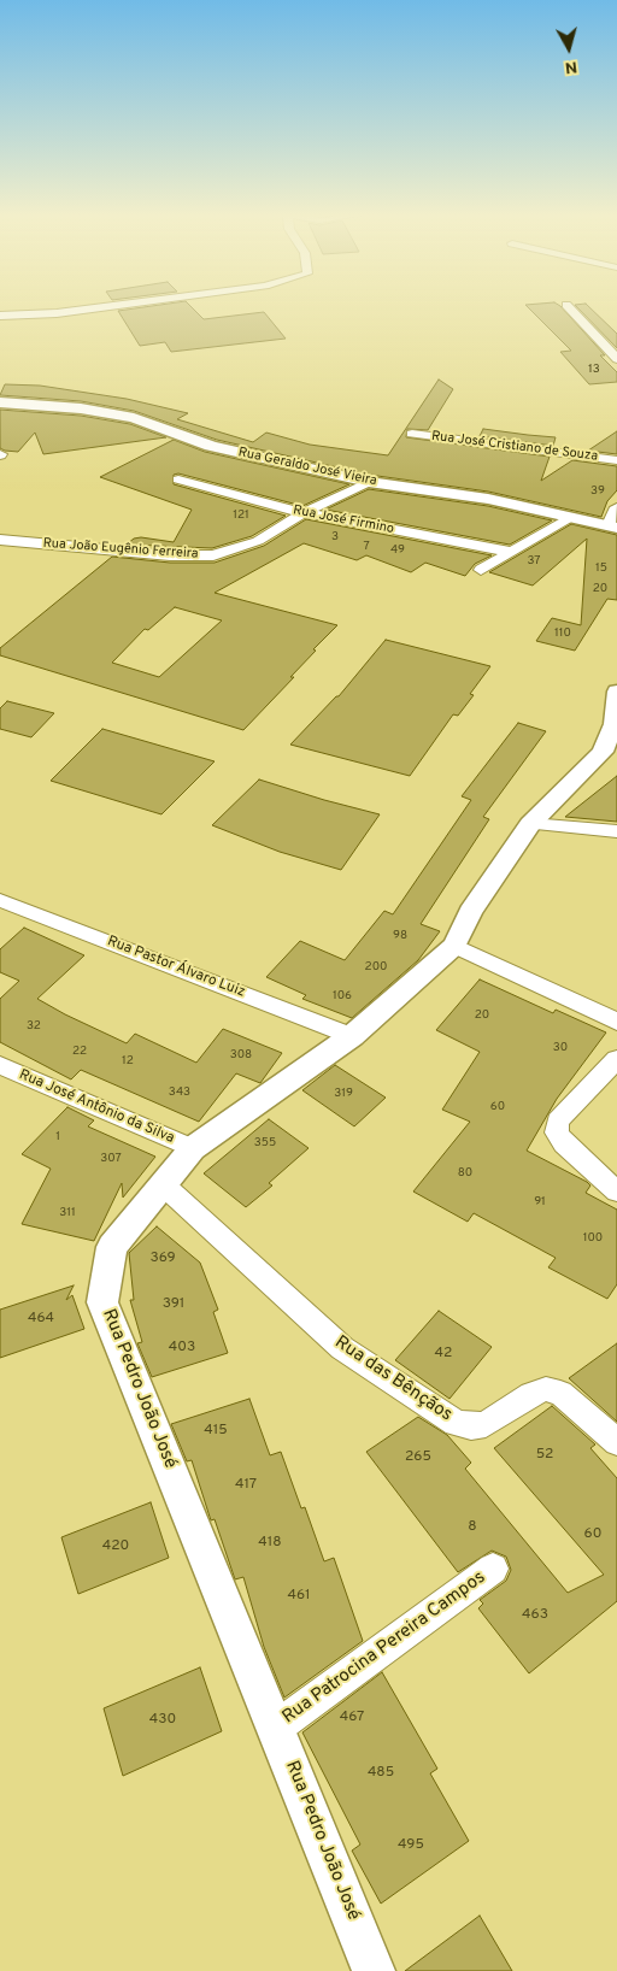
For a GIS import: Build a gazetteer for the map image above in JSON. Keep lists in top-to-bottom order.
{
  "streets": {
    "street": [
      "Rua José Cristiano de Souza",
      "Rua Geraldo José Vieira",
      "Rua José Firmino",
      "Rua João Eugênio Ferreira",
      "Rua Pastor Álvaro Luiz",
      "Rua José Antônio da Silva",
      "Rua das Bênçãos",
      "Rua Pedro João José",
      "Rua Patrocina Pereira Campos"
    ]
  },
  "crossings": [
    ["Rua Geraldo José Vieira", "Rua João Eugênio Ferreira"],
    ["Rua José Firmino", "Rua João Eugênio Ferreira"],
    ["Rua Pastor Álvaro Luiz", "Rua Pedro João José"],
    ["Rua José Antônio da Silva", "Rua Pedro João José"],
    ["Rua das Bênçãos", "Rua Pedro João José"],
    ["Rua Pedro João José", "Rua Patrocina Pereira Campos"]
  ],
  "house_numbers": [
    "13",
    "39",
    "121",
    "3",
    "7",
    "49",
    "37",
    "15",
    "20",
    "110",
    "98",
    "200",
    "106",
    "20",
    "32",
    "30",
    "22",
    "308",
    "12",
    "343",
    "319",
    "60",
    "1",
    "355",
    "307",
    "80",
    "91",
    "311",
    "100",
    "369",
    "391",
    "464",
    "403",
    "42",
    "415",
    "52",
    "265",
    "417",
    "8",
    "60",
    "418",
    "420",
    "461",
    "463",
    "467",
    "430",
    "485",
    "495"
  ],
  "north": "bottom"
}
